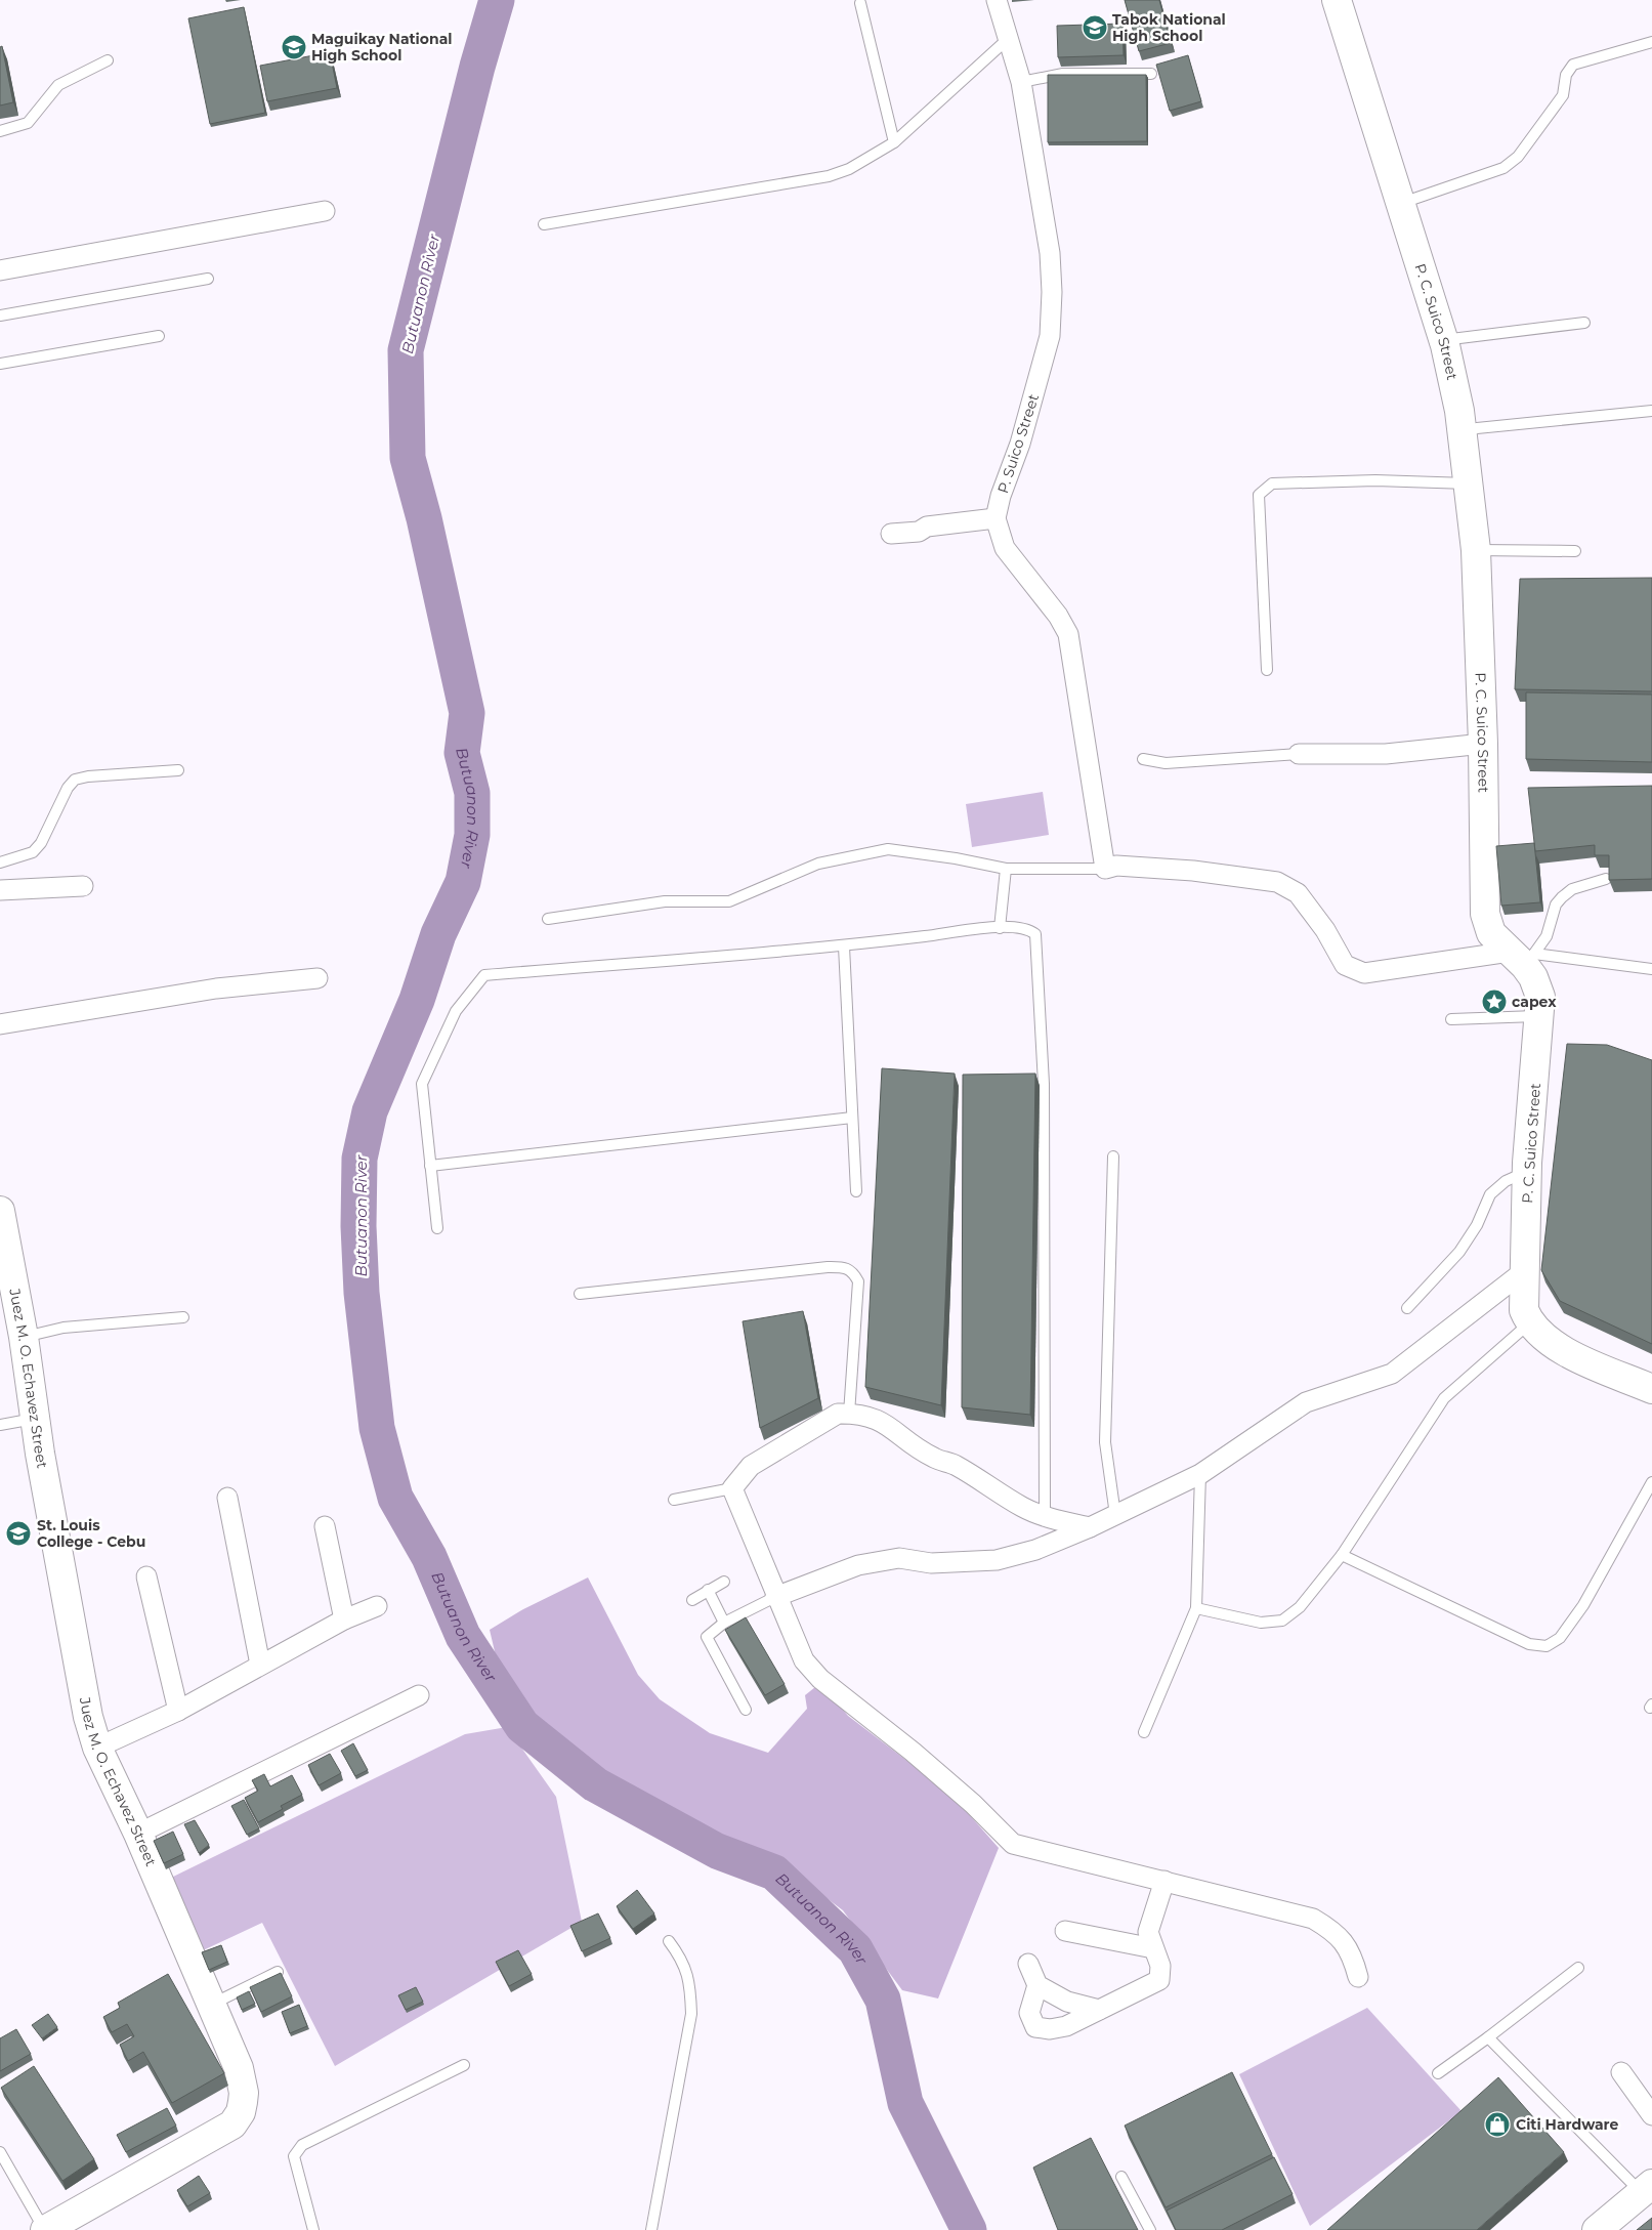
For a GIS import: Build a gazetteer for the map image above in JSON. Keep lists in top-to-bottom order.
{
  "streets": {
    "street": ["P. C. Suico Street", "P. Suico Street", "Juez M. O. Echavez Street"]
  },
  "water": ["Butuanon River"],
  "places": {
    "school or university": ["Tabok National High School", "Maguikay National High School", "St. Louis College - Cebu"],
    "place": ["capex"],
    "shop": ["Citi Hardware"]
  }
}
